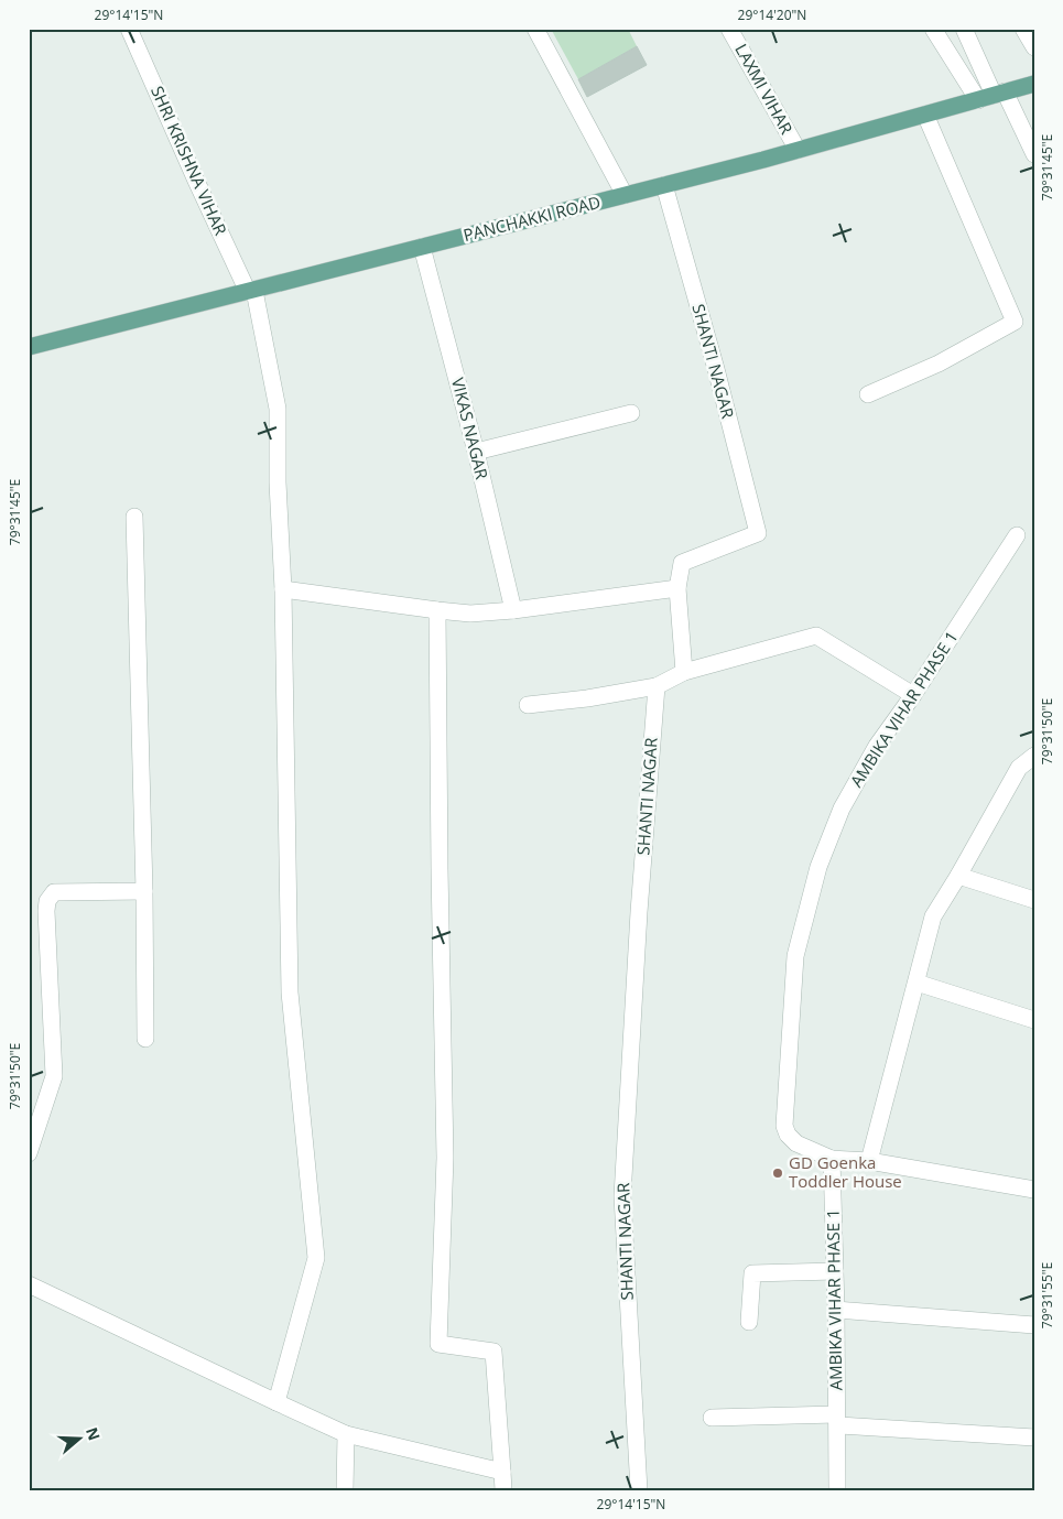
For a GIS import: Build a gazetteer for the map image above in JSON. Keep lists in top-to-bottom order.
{
  "streets": {
    "main road": ["PANCHAKKI ROAD"],
    "street": [
      "LAXMI VIHAR",
      "SHRI KRISHNA VIHAR",
      "SHANTI NAGAR",
      "VIKAS NAGAR",
      "AMBIKA VIHAR PHASE 1"
    ]
  },
  "crossings": [
    ["LAXMI VIHAR", "PANCHAKKI ROAD"],
    ["SHRI KRISHNA VIHAR", "PANCHAKKI ROAD"],
    ["PANCHAKKI ROAD", "SHANTI NAGAR"],
    ["PANCHAKKI ROAD", "VIKAS NAGAR"]
  ],
  "places": ["GD Goenka Toddler House"],
  "north": "right",
  "coordinates": [
    "29°14'15\"N",
    "29°14'20\"N",
    "79°31'45\"E",
    "79°31'50\"E",
    "79°31'55\"E"
  ]
}
